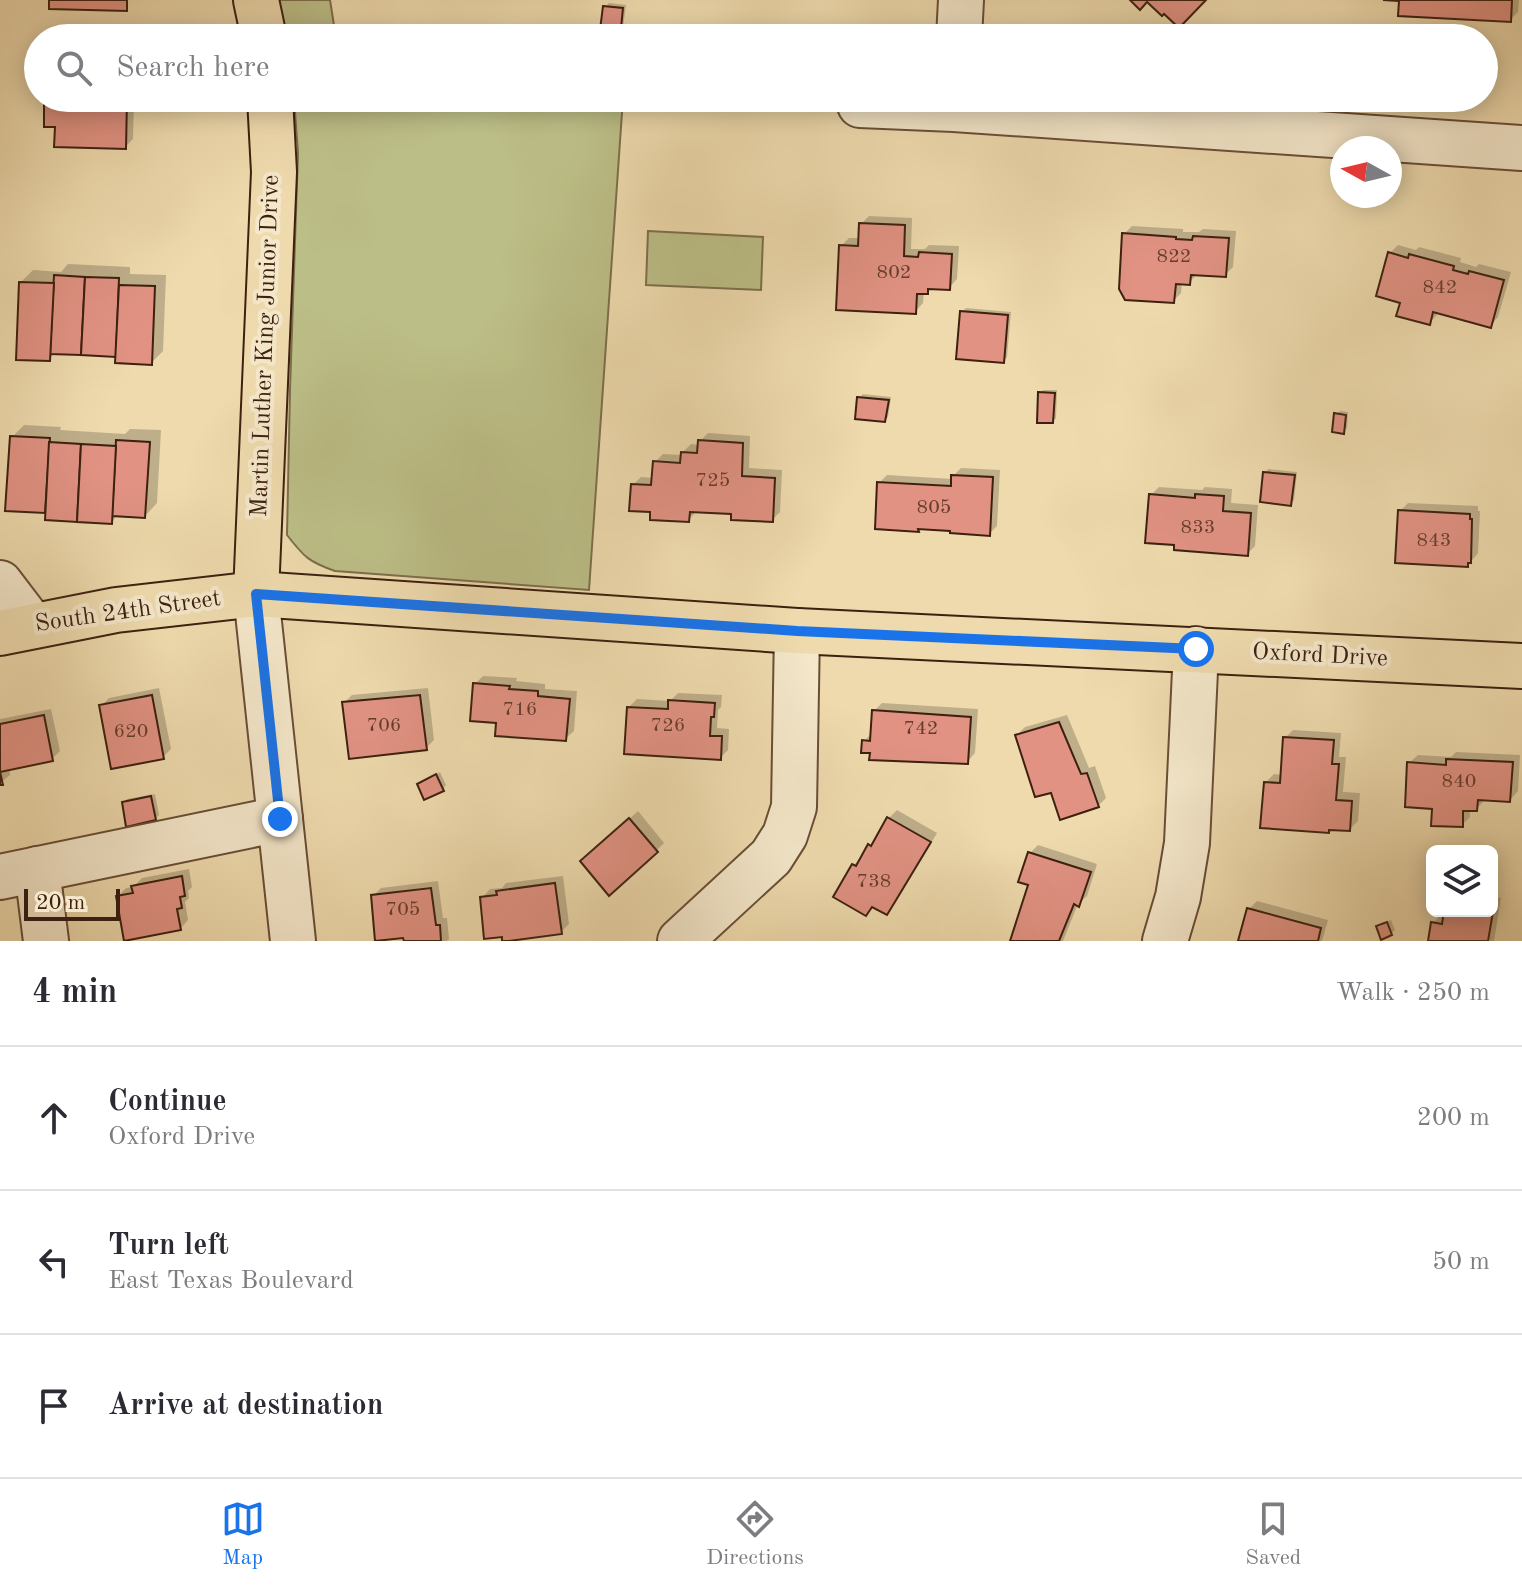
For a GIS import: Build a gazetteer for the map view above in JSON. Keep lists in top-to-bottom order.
{
  "streets": {
    "main road": ["Martin Luther King Junior Drive", "South 24th Street", "Oxford Drive"]
  },
  "crossings": [
    ["Martin Luther King Junior Drive", "South 24th Street"],
    ["Martin Luther King Junior Drive", "Oxford Drive"],
    ["South 24th Street", "Oxford Drive"]
  ],
  "house_numbers": [
    "822",
    "802",
    "842",
    "725",
    "805",
    "833",
    "843",
    "716",
    "706",
    "726",
    "742",
    "620",
    "840",
    "738",
    "705"
  ],
  "scale_bar": "20 m",
  "north": "left",
  "page": {
    "search": "Search here",
    "scale": "20 m",
    "heading": ["4 min", "Walk · 250 m"],
    "list": [
      ["Continue", "Oxford Drive", "200 m"],
      ["Turn left", "East Texas Boulevard", "50 m"],
      "Arrive at destination"
    ],
    "nav": ["Map", "Directions", "Saved"]
  }
}
